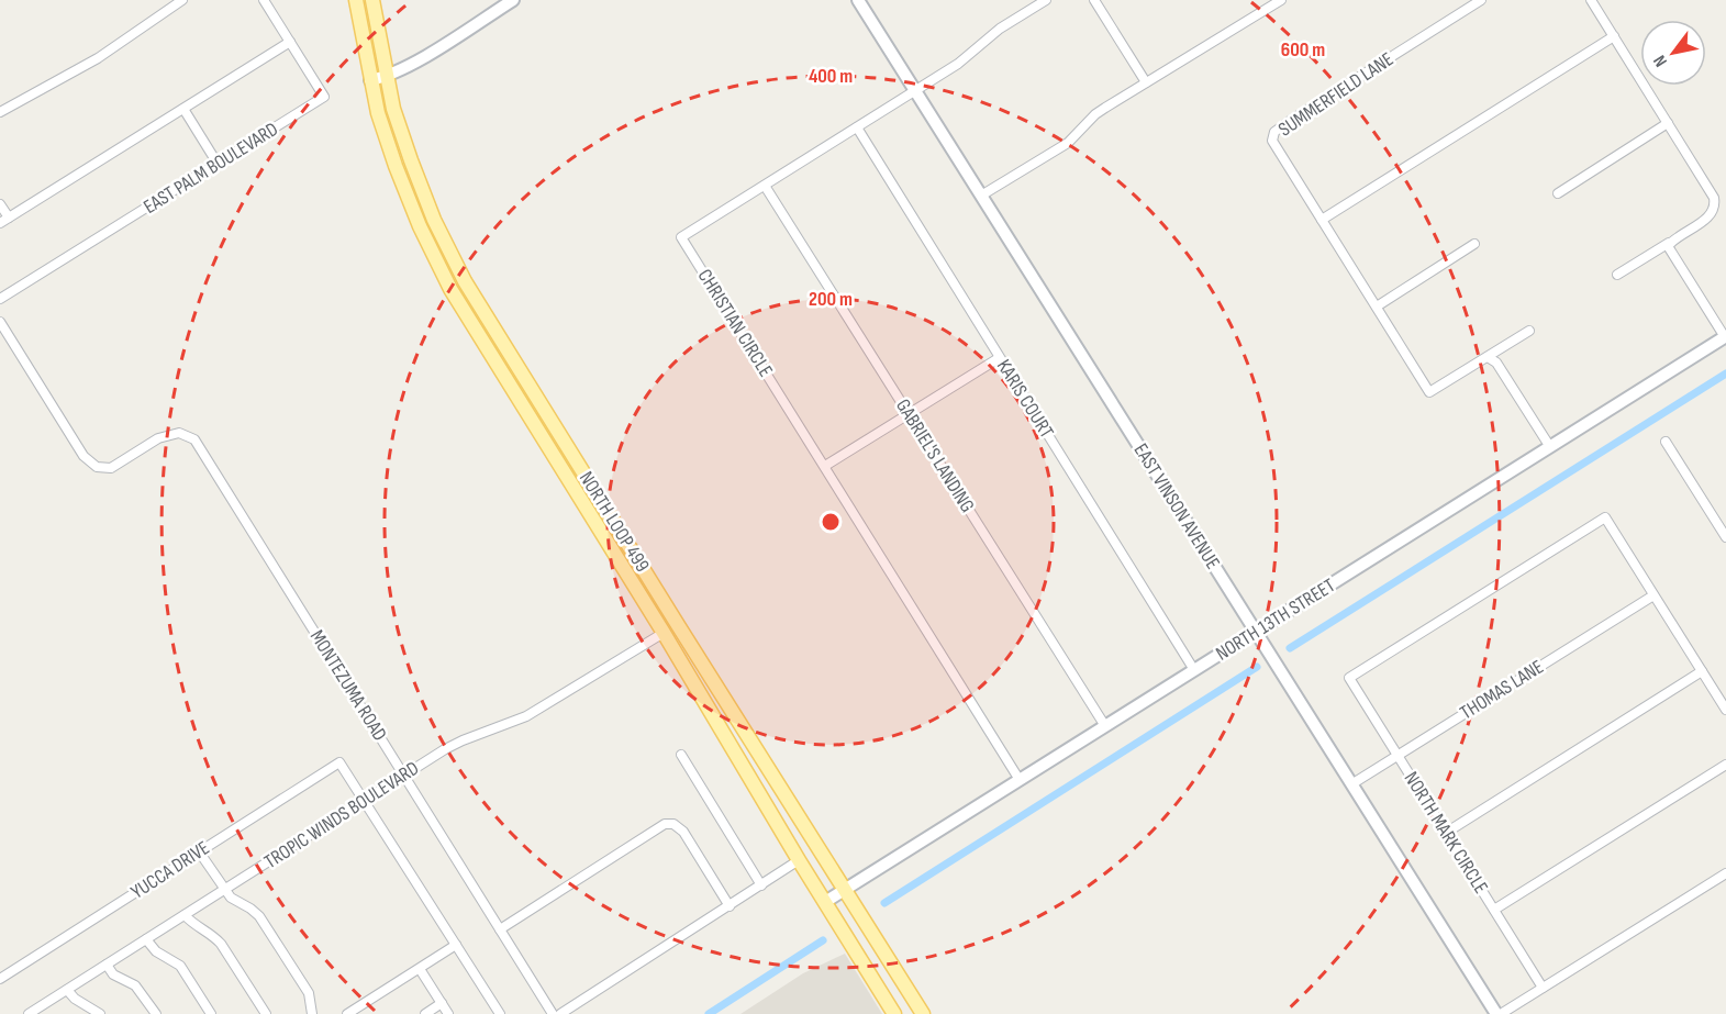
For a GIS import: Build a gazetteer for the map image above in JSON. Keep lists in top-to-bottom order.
{
  "streets": {
    "main road": ["NORTH LOOP 499"],
    "street": [
      "SUMMERFIELD LANE",
      "EAST PALM BOULEVARD",
      "CHRISTIAN CIRCLE",
      "KARIS COURT",
      "GABRIEL'S LANDING",
      "EAST VINSON AVENUE",
      "NORTH 13TH STREET",
      "MONTEZUMA ROAD",
      "THOMAS LANE",
      "TROPIC WINDS BOULEVARD",
      "NORTH MARK CIRCLE",
      "YUCCA DRIVE"
    ]
  },
  "crossings": [
    ["CHRISTIAN CIRCLE", "KARIS COURT"],
    ["CHRISTIAN CIRCLE", "GABRIEL'S LANDING"],
    ["CHRISTIAN CIRCLE", "EAST VINSON AVENUE"],
    ["CHRISTIAN CIRCLE", "NORTH 13TH STREET"],
    ["KARIS COURT", "NORTH 13TH STREET"],
    ["GABRIEL'S LANDING", "NORTH 13TH STREET"],
    ["EAST VINSON AVENUE", "NORTH 13TH STREET"],
    ["EAST VINSON AVENUE", "THOMAS LANE"],
    ["NORTH LOOP 499", "NORTH 13TH STREET"],
    ["NORTH LOOP 499", "TROPIC WINDS BOULEVARD"],
    ["MONTEZUMA ROAD", "TROPIC WINDS BOULEVARD"],
    ["THOMAS LANE", "NORTH MARK CIRCLE"],
    ["TROPIC WINDS BOULEVARD", "YUCCA DRIVE"]
  ],
  "north": "bottom left",
  "rings": ["600 m", "400 m", "200 m"]
}
